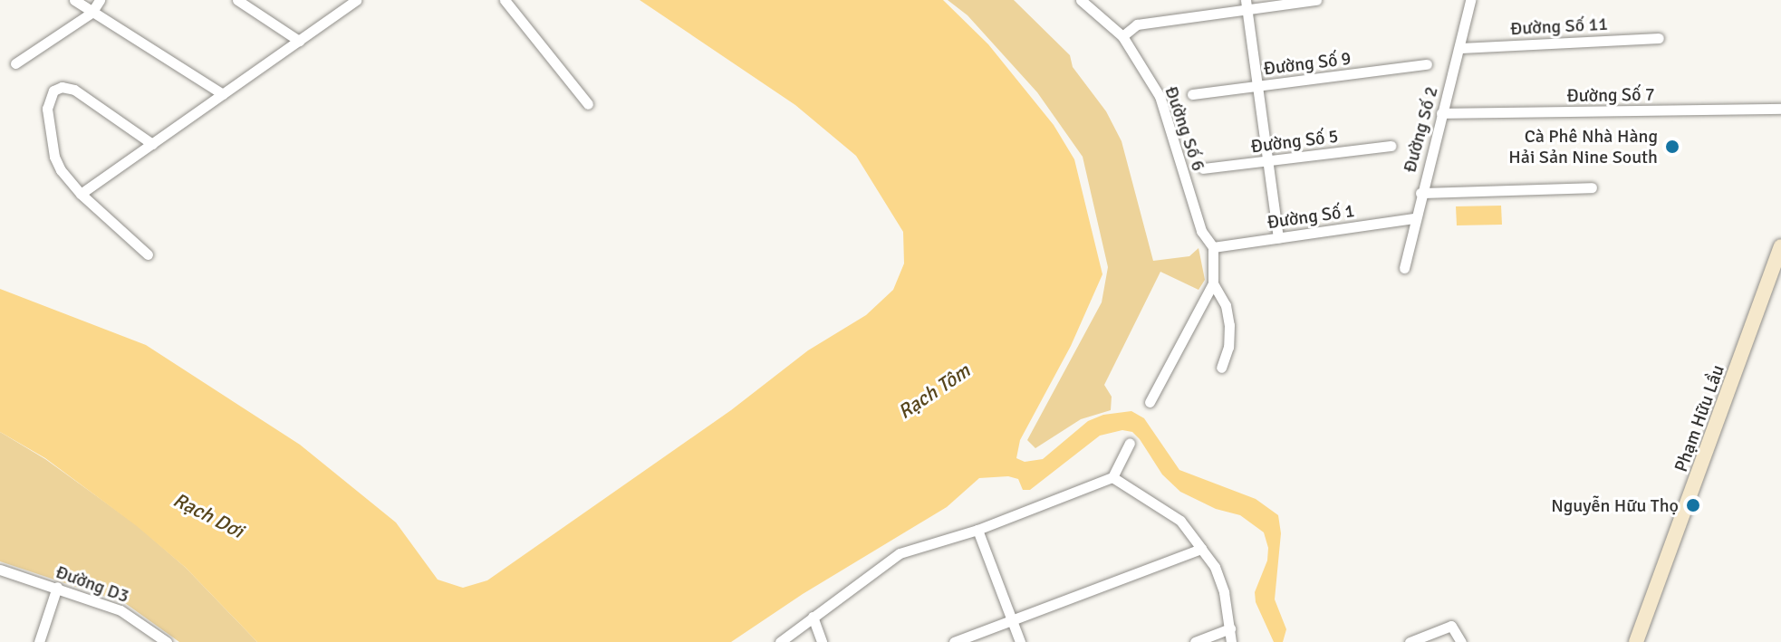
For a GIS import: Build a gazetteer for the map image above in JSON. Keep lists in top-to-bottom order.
{
  "streets": {
    "main road": ["Phạm Hữu Lầu"],
    "street": [
      "Đường Số 11",
      "Đường Số 9",
      "Đường Số 7",
      "Đường Số 6",
      "Đường Số 2",
      "Đường Số 5",
      "Đường Số 1",
      "Đường D3"
    ]
  },
  "crossings": [
    ["Đường Số 11", "Đường Số 2"],
    ["Đường Số 7", "Đường Số 2"],
    ["Đường Số 6", "Đường Số 1"],
    ["Đường Số 2", "Đường Số 1"]
  ],
  "water": ["Rạch Tôm", "Rạch Dơi"],
  "places": ["Cà Phê Nhà Hàng Hải Sản Nine South", "Nguyễn Hữu Thọ"]
}
